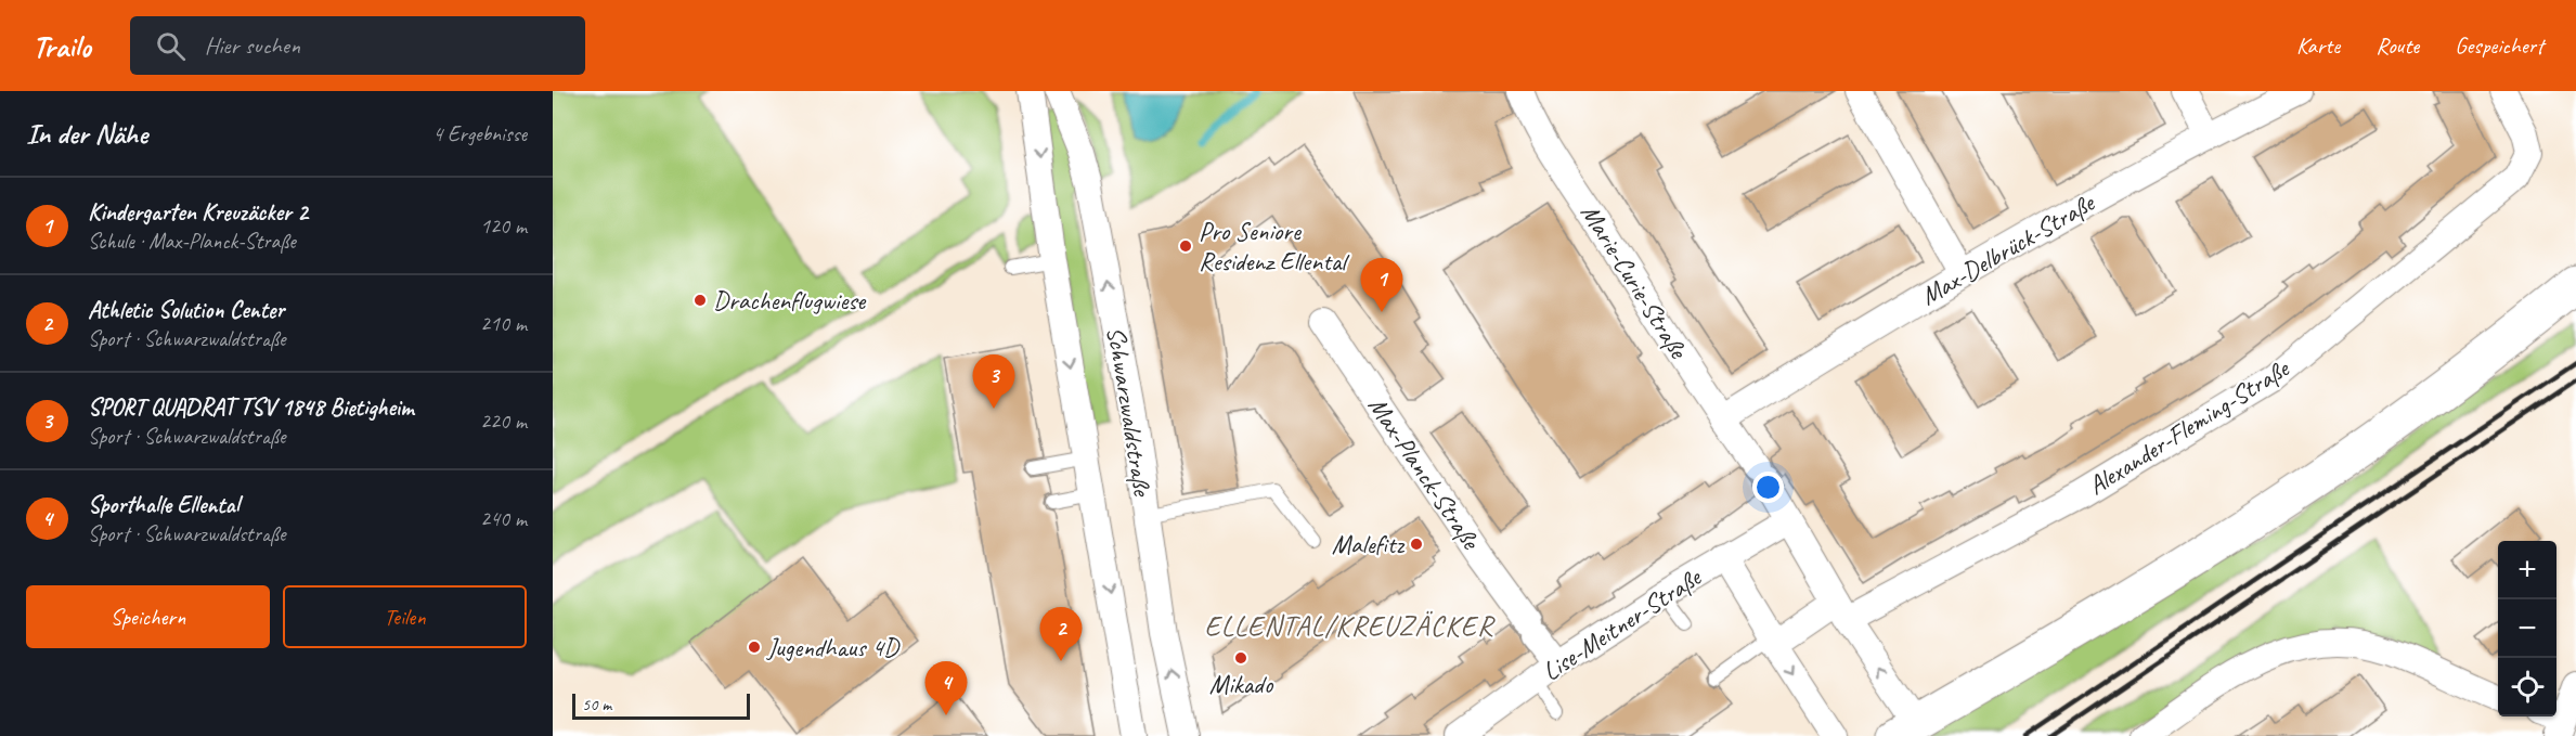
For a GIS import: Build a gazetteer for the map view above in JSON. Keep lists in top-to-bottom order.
{
  "streets": {
    "street": [
      "Max-Delbrück-Straße",
      "Marie-Curie-Straße",
      "Schwarzwaldstraße",
      "Alexander-Fleming-Straße",
      "Max-Planck-Straße",
      "Lise-Meitner-Straße"
    ]
  },
  "crossings": [
    ["Max-Delbrück-Straße", "Marie-Curie-Straße"],
    ["Marie-Curie-Straße", "Alexander-Fleming-Straße"],
    ["Marie-Curie-Straße", "Lise-Meitner-Straße"],
    ["Max-Planck-Straße", "Lise-Meitner-Straße"]
  ],
  "districts": ["ELLENTAL/KREUZÄCKER"],
  "places": [
    "Pro Seniore Residenz Ellental",
    "Drachenflugwiese",
    "Malefitz",
    "Jugendhaus 4D",
    "Mikado"
  ],
  "scale_bar": "50 m",
  "page": {
    "header": "Trailo",
    "search": "Hier suchen",
    "nav": ["Karte", "Route", "Gespeichert"],
    "heading": ["In der Nähe", "4 Ergebnisse"],
    "list": [
      {
        "mark": "1",
        "name": "Kindergarten Kreuzäcker 2",
        "note": "Schule · Max-Planck-Straße",
        "value": "120 m"
      },
      {
        "mark": "2",
        "name": "Athletic Solution Center",
        "note": "Sport · Schwarzwaldstraße",
        "value": "210 m"
      },
      {
        "mark": "3",
        "name": "SPORT QUADRAT TSV 1848 Bietigheim",
        "note": "Sport · Schwarzwaldstraße",
        "value": "220 m"
      },
      {
        "mark": "4",
        "name": "Sporthalle Ellental",
        "note": "Sport · Schwarzwaldstraße",
        "value": "240 m"
      }
    ],
    "pins": [
      "1",
      "3",
      "2",
      "4"
    ],
    "map_buttons": ["+", "−"],
    "buttons": ["Speichern", "Teilen"],
    "scale": "50 m"
  }
}
